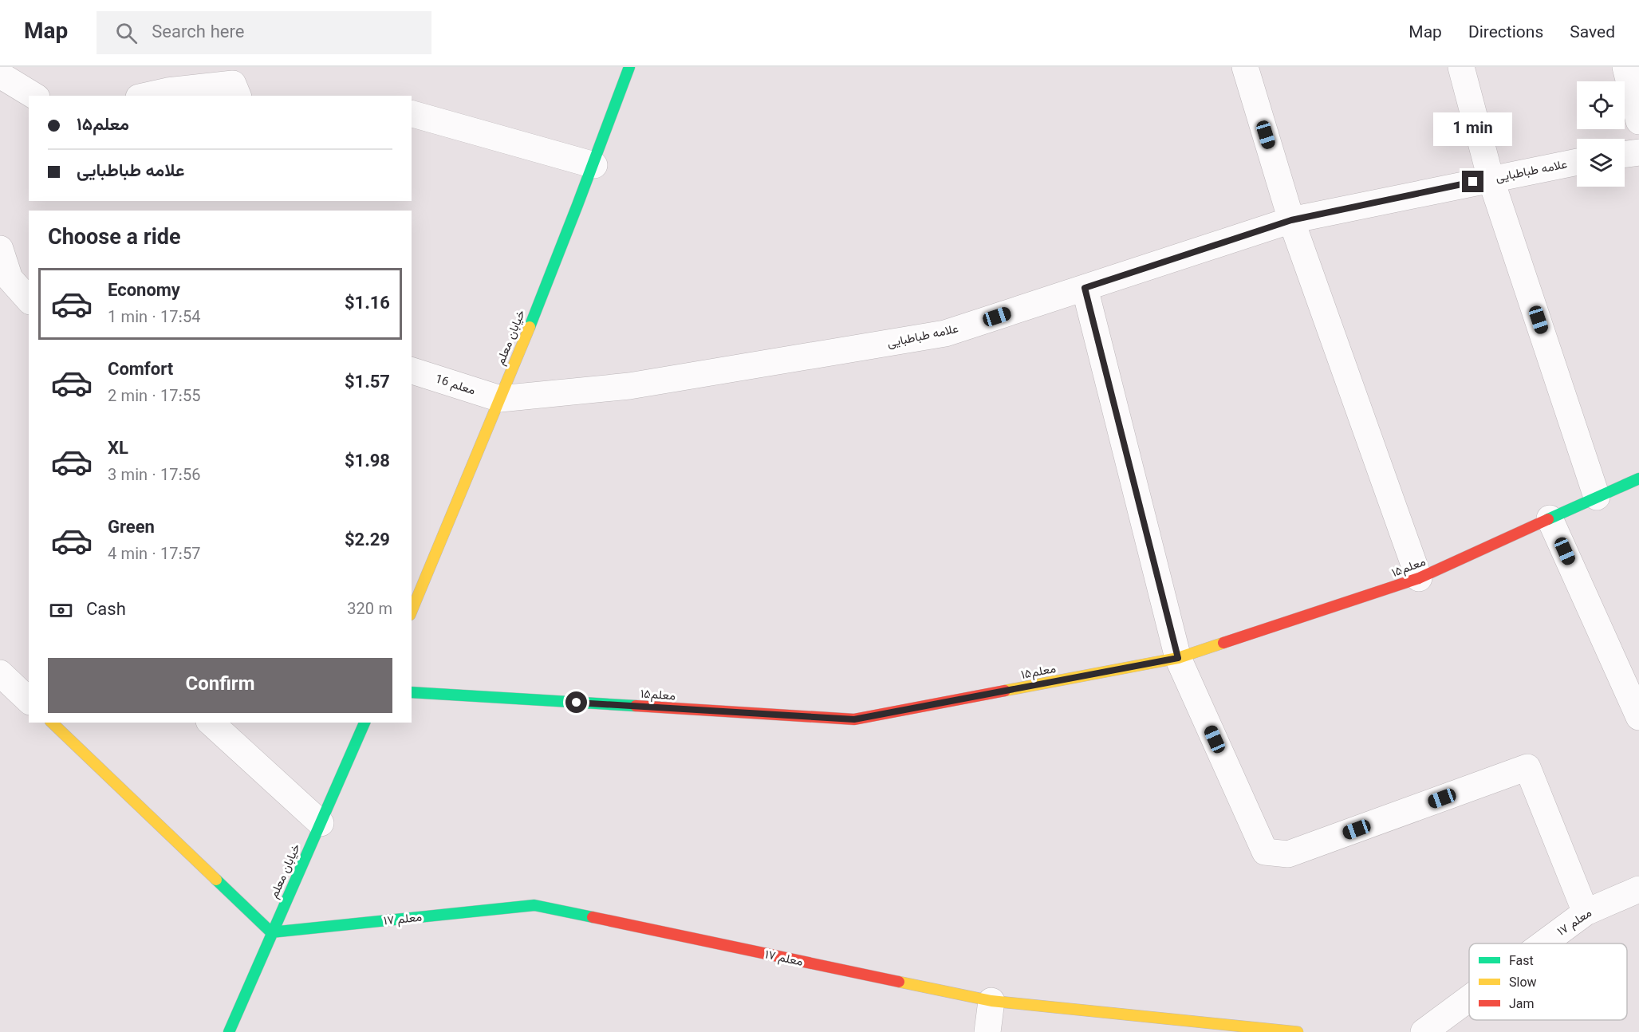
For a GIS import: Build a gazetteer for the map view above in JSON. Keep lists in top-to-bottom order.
{
  "streets": {
    "street": [
      "علامه طباطبایی",
      "خیابان معلم",
      "معلم 16",
      "معلم۱۵",
      "معلم ۱۷"
    ]
  },
  "crossings": [
    ["علامه طباطبایی", "خیابان معلم"],
    ["علامه طباطبایی", "معلم 16"],
    ["خیابان معلم", "معلم 16"],
    ["خیابان معلم", "معلم ۱۷"]
  ],
  "legend": ["Fast", "Slow", "Jam"],
  "page": {
    "header": "Map",
    "search": "Search here",
    "nav": ["Map", "Directions", "Saved"],
    "banner": ["معلم۱۵", "علامه طباطبایی"],
    "bubble": "1 min",
    "heading": "Choose a ride",
    "list": [
      {
        "name": "Economy",
        "note": "1 min · 17:54",
        "value": "$1.16"
      },
      {
        "name": "Comfort",
        "note": "2 min · 17:55",
        "value": "$1.57"
      },
      {
        "name": "XL",
        "note": "3 min · 17:56",
        "value": "$1.98"
      },
      {
        "name": "Green",
        "note": "4 min · 17:57",
        "value": "$2.29"
      }
    ],
    "pay": ["Cash", "320 m"],
    "buttons": "Confirm"
  }
}
